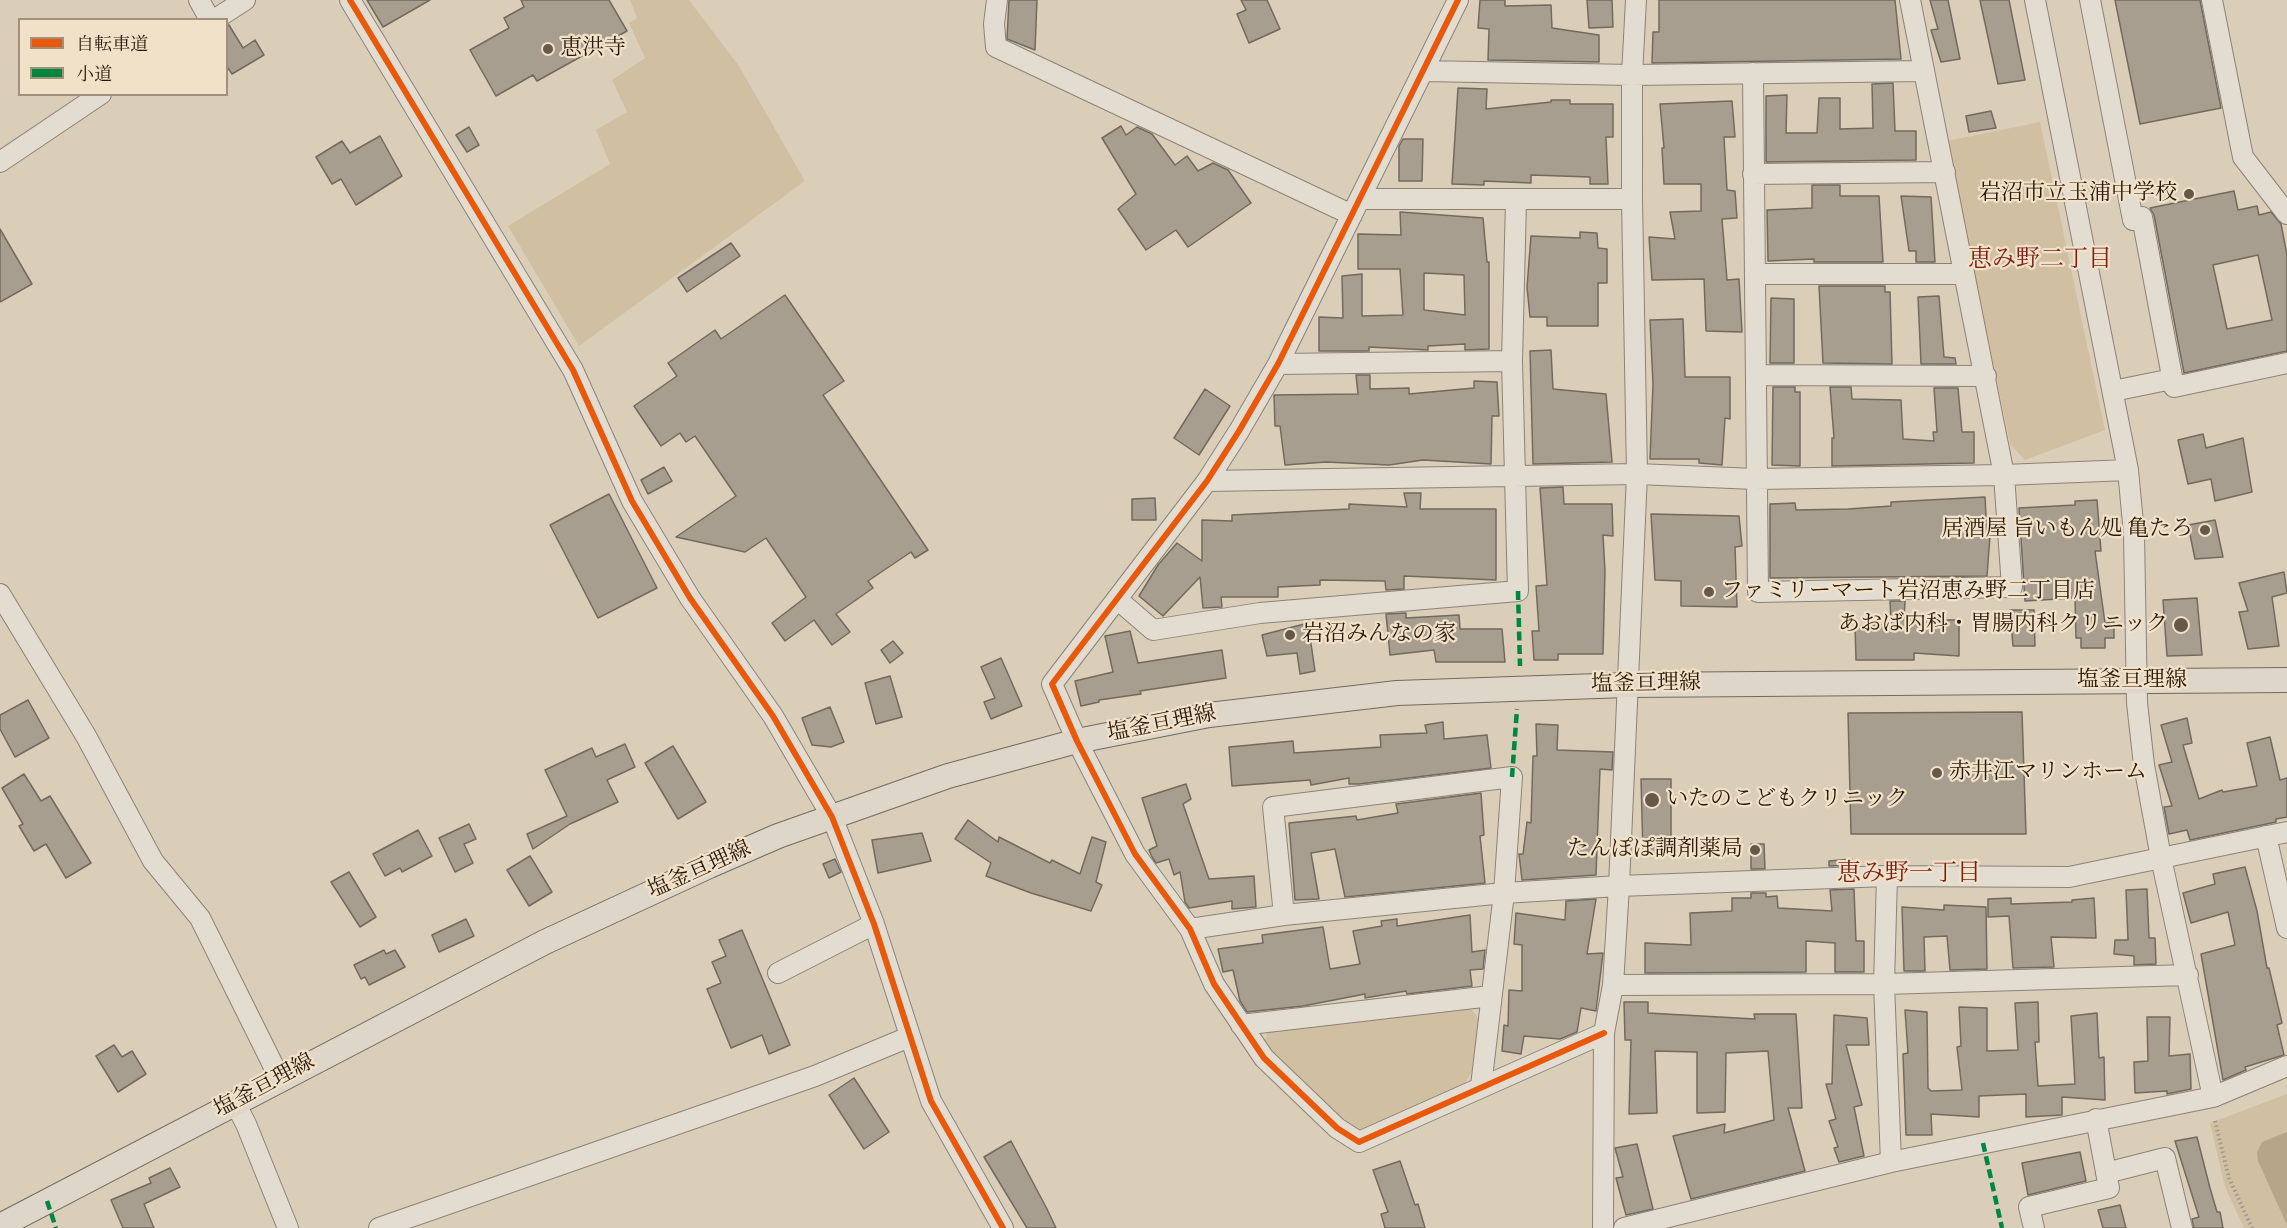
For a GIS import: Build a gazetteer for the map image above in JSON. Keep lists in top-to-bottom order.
{
  "streets": {
    "main road": ["塩釜亘理線"]
  },
  "districts": ["恵み野二丁目", "恵み野一丁目"],
  "places": [
    "恵洪寺",
    "岩沼市立玉浦中学校",
    "居酒屋 旨いもん処 亀たろ",
    "ファミリーマート岩沼恵み野二丁目店",
    "あおば内科・胃腸内科クリニック",
    "岩沼みんなの家",
    "赤井江マリンホーム",
    "いたのこどもクリニック",
    "たんぽぽ調剤薬局"
  ],
  "legend": ["自転車道", "小道"]
}
